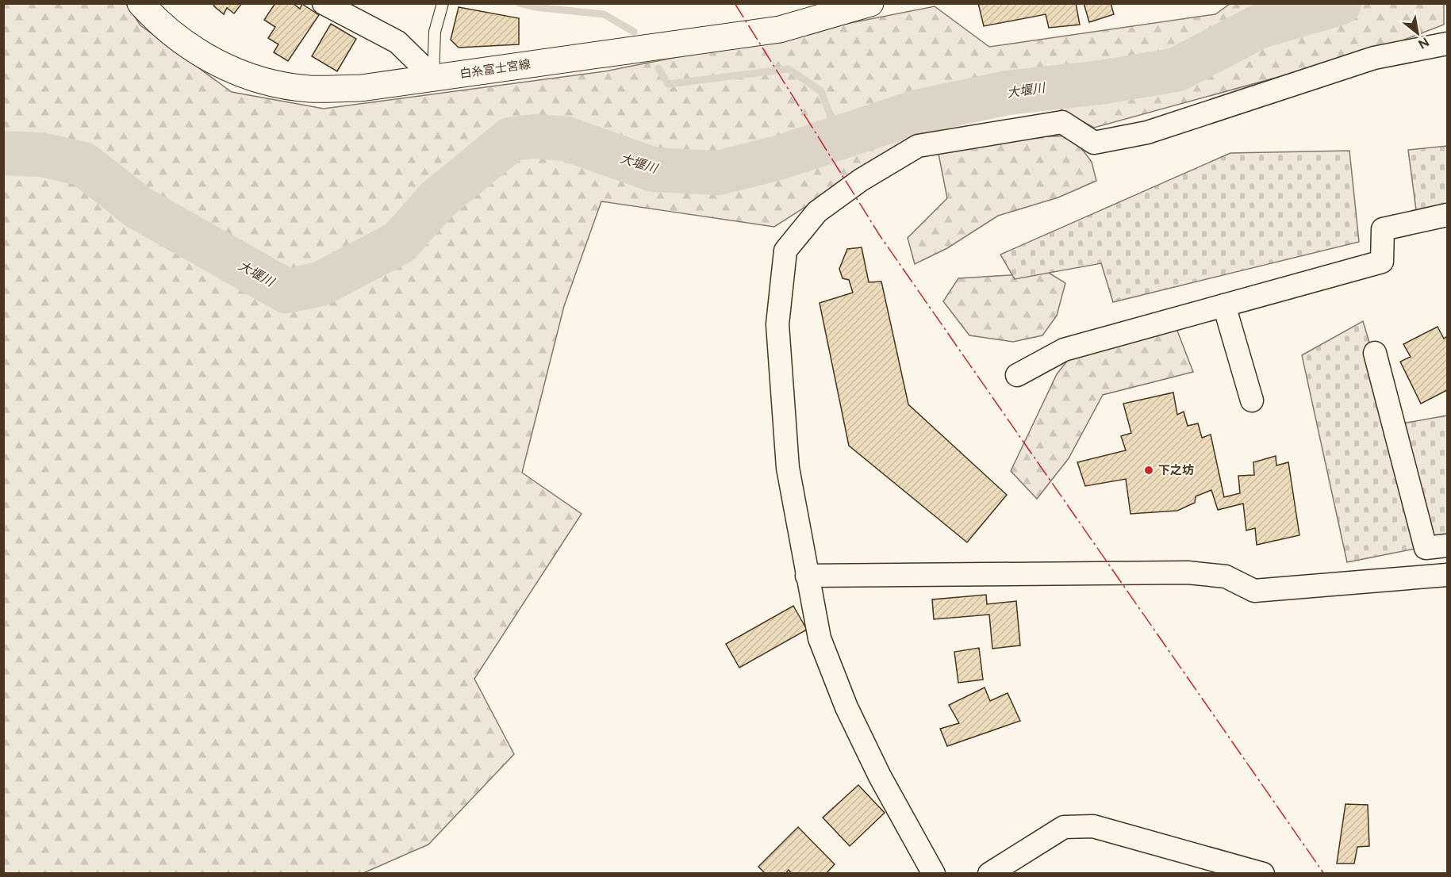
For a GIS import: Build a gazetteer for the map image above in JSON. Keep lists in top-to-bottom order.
{
  "streets": {
    "main road": ["白糸富士宮線"]
  },
  "water": ["大堰川"],
  "places": ["下之坊"],
  "north": "bottom right"
}
